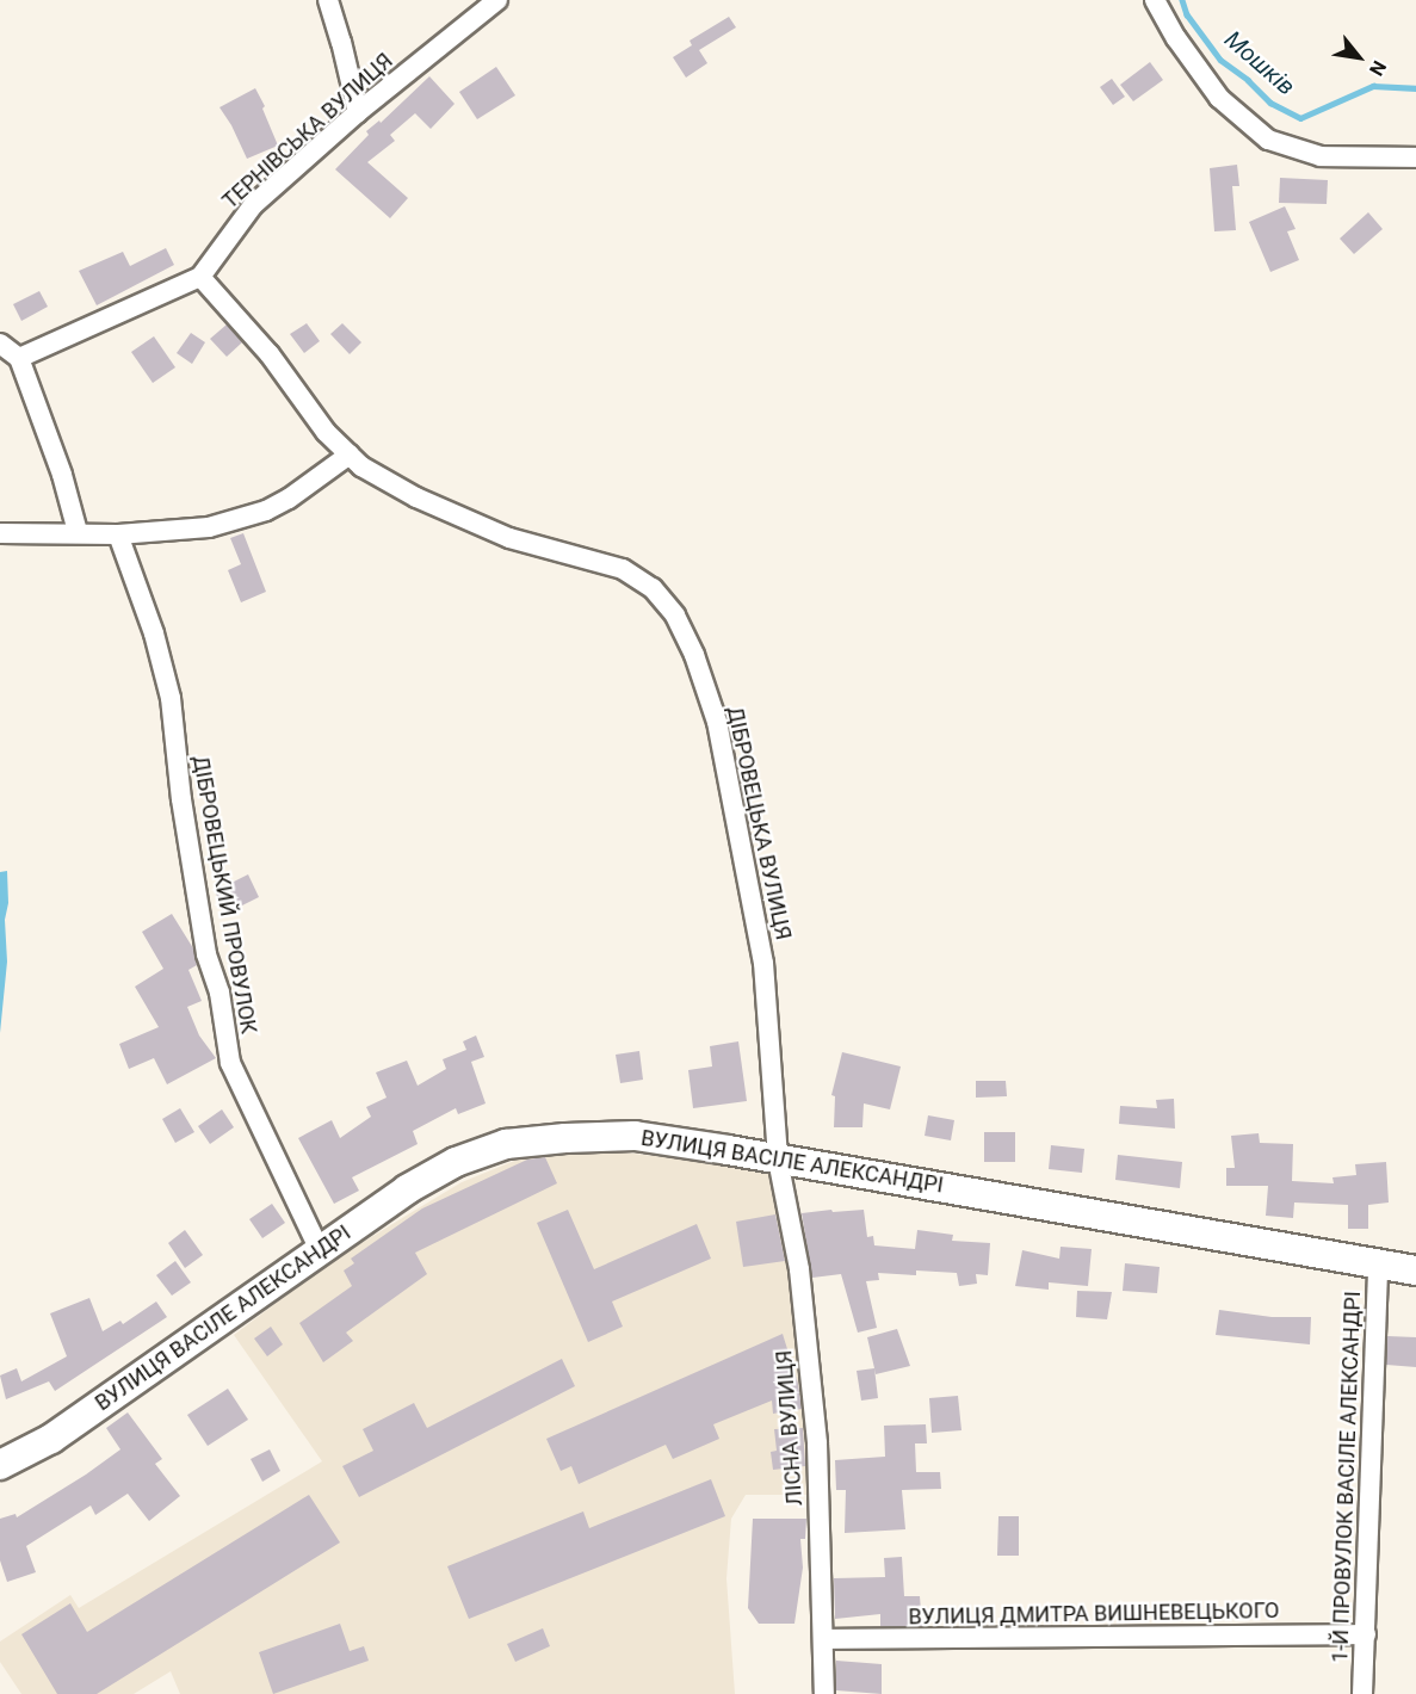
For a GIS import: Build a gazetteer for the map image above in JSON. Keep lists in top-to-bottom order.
{
  "streets": {
    "main road": ["ВУЛИЦЯ ВАСІЛЕ АЛЕКСАНДРІ"],
    "street": [
      "ТЕРНІВСЬКА ВУЛИЦЯ",
      "ДІБРОВЕЦЬКА ВУЛИЦЯ",
      "ДІБРОВЕЦЬКИЙ ПРОВУЛОК",
      "ЛІСНА ВУЛИЦЯ",
      "1-Й ПРОВУЛОК ВАСІЛЕ АЛЕКСАНДРІ",
      "ВУЛИЦЯ ДМИТРА ВИШНЕВЕЦЬКОГО"
    ]
  },
  "crossings": [
    ["ТЕРНІВСЬКА ВУЛИЦЯ", "ДІБРОВЕЦЬКА ВУЛИЦЯ"],
    ["ДІБРОВЕЦЬКА ВУЛИЦЯ", "ВУЛИЦЯ ВАСІЛЕ АЛЕКСАНДРІ"],
    ["ДІБРОВЕЦЬКА ВУЛИЦЯ", "ЛІСНА ВУЛИЦЯ"],
    ["ДІБРОВЕЦЬКИЙ ПРОВУЛОК", "ВУЛИЦЯ ВАСІЛЕ АЛЕКСАНДРІ"],
    ["ВУЛИЦЯ ВАСІЛЕ АЛЕКСАНДРІ", "ЛІСНА ВУЛИЦЯ"],
    ["ВУЛИЦЯ ВАСІЛЕ АЛЕКСАНДРІ", "1-Й ПРОВУЛОК ВАСІЛЕ АЛЕКСАНДРІ"],
    ["ЛІСНА ВУЛИЦЯ", "ВУЛИЦЯ ДМИТРА ВИШНЕВЕЦЬКОГО"],
    ["1-Й ПРОВУЛОК ВАСІЛЕ АЛЕКСАНДРІ", "ВУЛИЦЯ ДМИТРА ВИШНЕВЕЦЬКОГО"]
  ],
  "water": ["Мошків"],
  "north": "bottom right"
}
